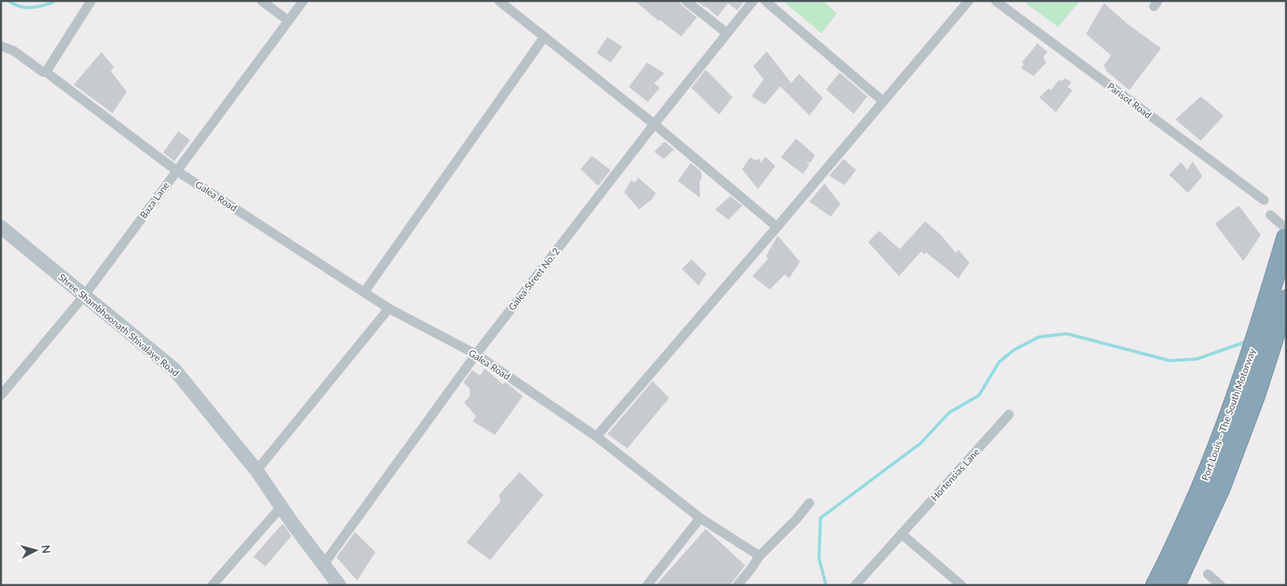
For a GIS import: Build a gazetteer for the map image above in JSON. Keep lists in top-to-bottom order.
{
  "streets": {
    "highway": ["Port Louis – The South Motorway"],
    "street": [
      "Parisot Road",
      "Galea Road",
      "Baza Lane",
      "Galea Street No. 2",
      "Shree Shambhoonath Shivalaye Road",
      "Hortensias Lane"
    ]
  },
  "crossings": [
    ["Galea Road", "Baza Lane"],
    ["Galea Road", "Galea Street No. 2"],
    ["Baza Lane", "Shree Shambhoonath Shivalaye Road"],
    ["Galea Street No. 2", "Shree Shambhoonath Shivalaye Road"]
  ],
  "north": "right"
}
